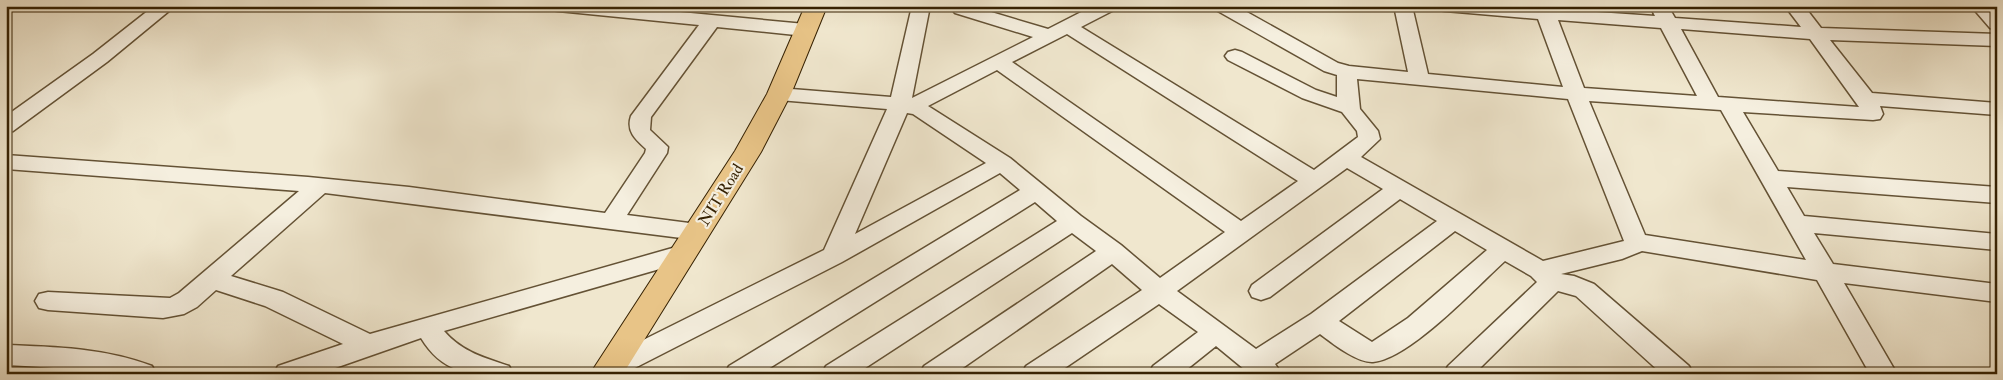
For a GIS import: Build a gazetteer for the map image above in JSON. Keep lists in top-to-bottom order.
{
  "streets": {
    "main road": ["NIT Road"]
  }
}
